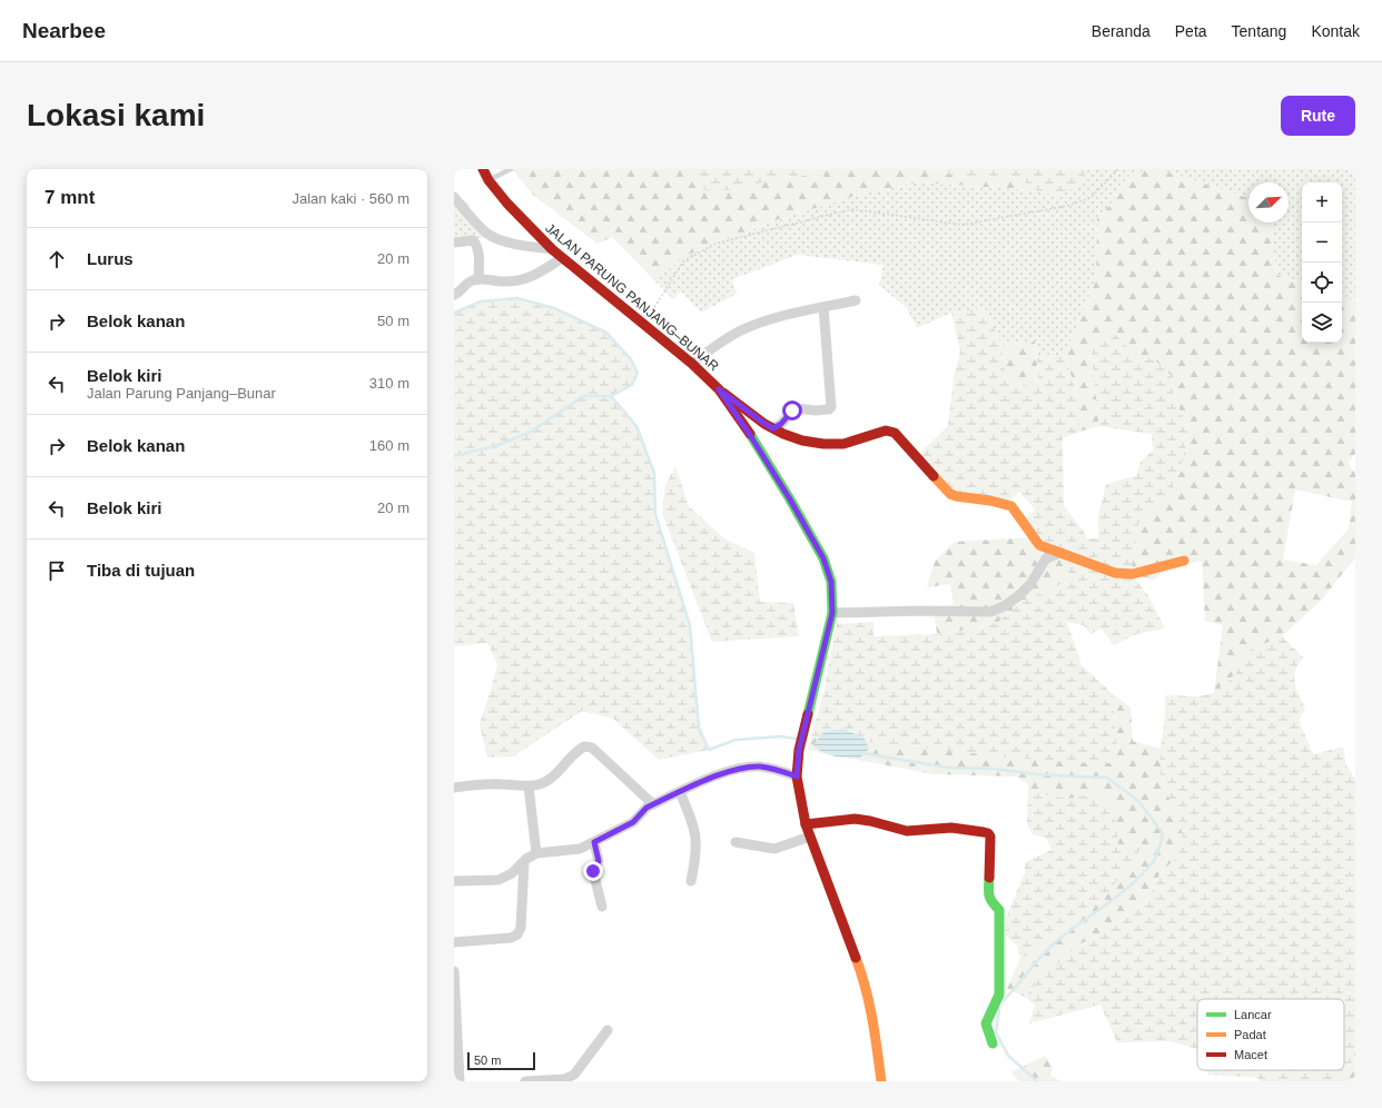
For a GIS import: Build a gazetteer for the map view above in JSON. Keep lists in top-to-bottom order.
{
  "streets": {
    "main road": ["JALAN PARUNG PANJANG–BUNAR"]
  },
  "legend": ["Lancar", "Padat", "Macet"],
  "scale_bar": "50 m",
  "north": "top right",
  "page": {
    "header": "Nearbee",
    "nav": [
      "Beranda",
      "Peta",
      "Tentang",
      "Kontak"
    ],
    "buttons": "Rute",
    "title": "Lokasi kami",
    "heading": ["7 mnt", "Jalan kaki · 560 m"],
    "map_buttons": ["+", "−"],
    "list": [
      ["Lurus", "20 m"],
      ["Belok kanan", "50 m"],
      ["Belok kiri", "Jalan Parung Panjang–Bunar", "310 m"],
      ["Belok kanan", "160 m"],
      ["Belok kiri", "20 m"],
      "Tiba di tujuan"
    ],
    "scale": "50 m"
  }
}
